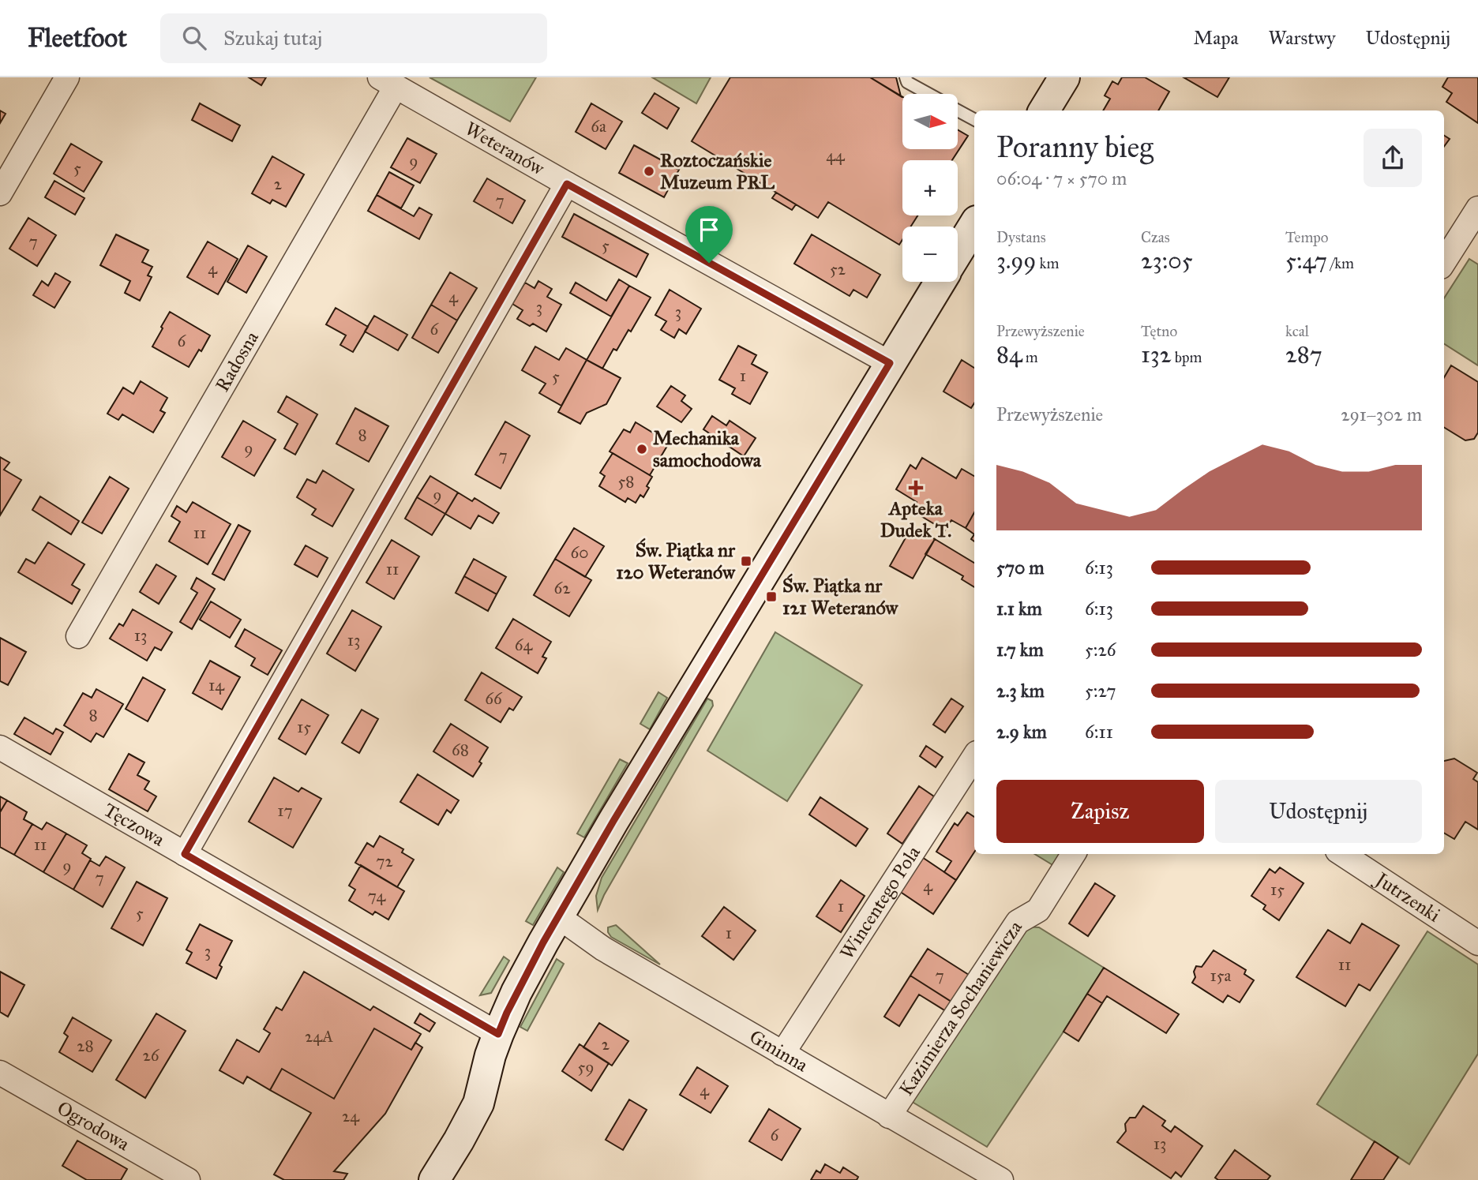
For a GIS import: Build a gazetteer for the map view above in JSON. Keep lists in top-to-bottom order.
{
  "streets": {
    "street": [
      "Weteranów",
      "Radosna",
      "Tęczowa",
      "Jutrzenki",
      "Wincentego Pola",
      "Kazimierza Sochaniewicza",
      "Gminna",
      "Ogrodowa"
    ]
  },
  "crossings": [
    ["Weteranów", "Radosna"],
    ["Wincentego Pola", "Gminna"],
    ["Kazimierza Sochaniewicza", "Gminna"]
  ],
  "places": {
    "other": ["Roztoczańskie Muzeum PRL", "Mechanika samochodowa"],
    "health": ["Apteka Dudek T."],
    "transit": ["Św. Piątka nr 120 Weteranów", "Św. Piątka nr 121 Weteranów"]
  },
  "house_numbers": [
    "6a",
    "44",
    "9",
    "5",
    "2",
    "7",
    "7",
    "5",
    "4",
    "52",
    "4",
    "3",
    "3",
    "6",
    "6",
    "1",
    "5",
    "8",
    "9",
    "7",
    "58",
    "9",
    "11",
    "60",
    "11",
    "62",
    "13",
    "13",
    "64",
    "14",
    "66",
    "8",
    "15",
    "68",
    "17",
    "11",
    "72",
    "9",
    "7",
    "4",
    "15",
    "74",
    "1",
    "5",
    "1",
    "3",
    "11",
    "7",
    "15a",
    "24A",
    "2",
    "28",
    "26",
    "59",
    "4",
    "24",
    "6",
    "13"
  ],
  "north": "right",
  "page": {
    "header": "Fleetfoot",
    "search": "Szukaj tutaj",
    "nav": ["Mapa", "Warstwy", "Udostępnij"],
    "map_buttons": ["+", "−"],
    "heading": ["Poranny bieg", "06:04 · 7 × 570 m"],
    "stats": [
      ["Dystans", "3.99 km"],
      ["Czas", "23:05"],
      ["Tempo", "5:47 /km"],
      ["Przewyższenie", "84 m"],
      ["Tętno", "132 bpm"],
      ["kcal", "287"]
    ],
    "chart": ["Przewyższenie", "291–302 m"],
    "list": [
      {
        "name": "570 m",
        "note": "6:13"
      },
      {
        "name": "1.1 km",
        "note": "6:13"
      },
      {
        "name": "1.7 km",
        "note": "5:26"
      },
      {
        "name": "2.3 km",
        "note": "5:27"
      },
      {
        "name": "2.9 km",
        "note": "6:11"
      }
    ],
    "buttons": ["Zapisz", "Udostępnij"]
  }
}
